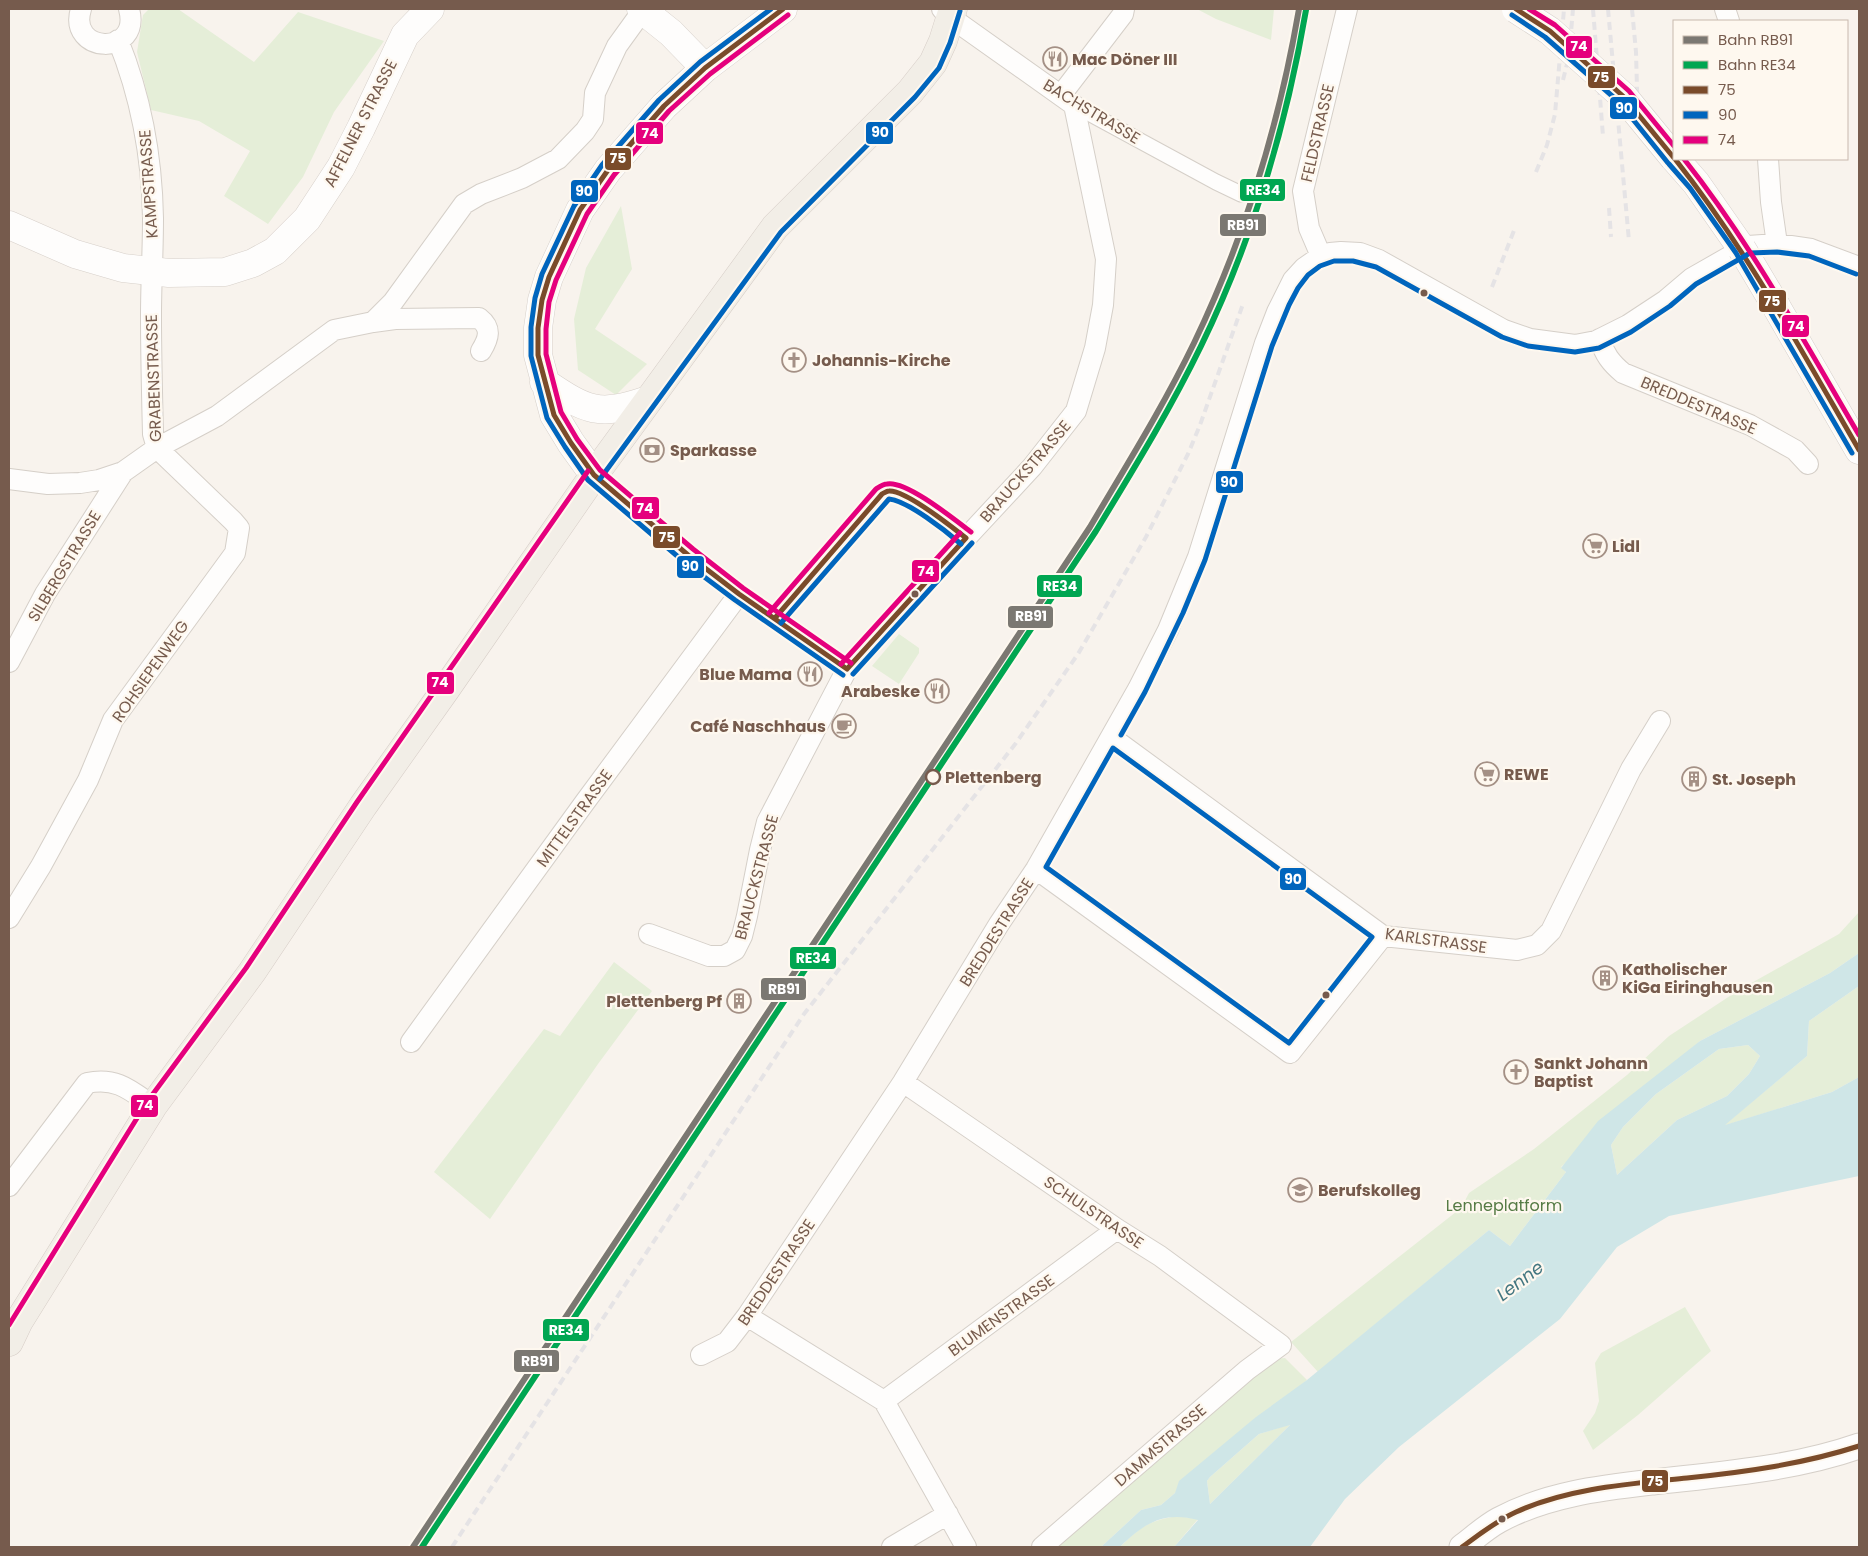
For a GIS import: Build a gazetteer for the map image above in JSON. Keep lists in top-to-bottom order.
{
  "streets": {
    "main road": ["AFFELNER STRASSE"],
    "street": [
      "BACHSTRASSE",
      "FELDSTRASSE",
      "KAMPSTRASSE",
      "GRABENSTRASSE",
      "BREDDESTRASSE",
      "BRAUCKSTRASSE",
      "SILBERGSTRASSE",
      "ROHSIEPENWEG",
      "MITTELSTRASSE",
      "KARLSTRASSE",
      "SCHULSTRASSE",
      "BLUMENSTRASSE",
      "DAMMSTRASSE"
    ]
  },
  "crossings": [
    ["BACHSTRASSE", "BRAUCKSTRASSE"],
    ["AFFELNER STRASSE", "KAMPSTRASSE"],
    ["AFFELNER STRASSE", "GRABENSTRASSE"],
    ["FELDSTRASSE", "BREDDESTRASSE"],
    ["KAMPSTRASSE", "GRABENSTRASSE"],
    ["GRABENSTRASSE", "SILBERGSTRASSE"],
    ["GRABENSTRASSE", "ROHSIEPENWEG"],
    ["BREDDESTRASSE", "KARLSTRASSE"],
    ["BREDDESTRASSE", "SCHULSTRASSE"],
    ["SCHULSTRASSE", "BLUMENSTRASSE"],
    ["SCHULSTRASSE", "DAMMSTRASSE"]
  ],
  "water": ["Lenne"],
  "parks": ["Lenneplatform"],
  "places": {
    "restaurant": ["Mac Döner III", "Blue Mama", "Arabeske"],
    "church": ["Johannis-Kirche", "Sankt Johann Baptist"],
    "bank": ["Sparkasse"],
    "supermarket": ["Lidl", "REWE"],
    "cafe": ["Café Naschhaus"],
    "other": ["Plettenberg"],
    "building": ["St. Joseph", "Katholischer KiGa Eiringhausen", "Plettenberg Pf"],
    "school or university": ["Berufskolleg"]
  },
  "lines": [
    "rail line RB91",
    "transit line 75",
    "transit line 90",
    "transit line 74",
    "rail line RE34"
  ],
  "legend": [
    "Bahn RB91",
    "Bahn RE34",
    "75",
    "90",
    "74"
  ]
}
